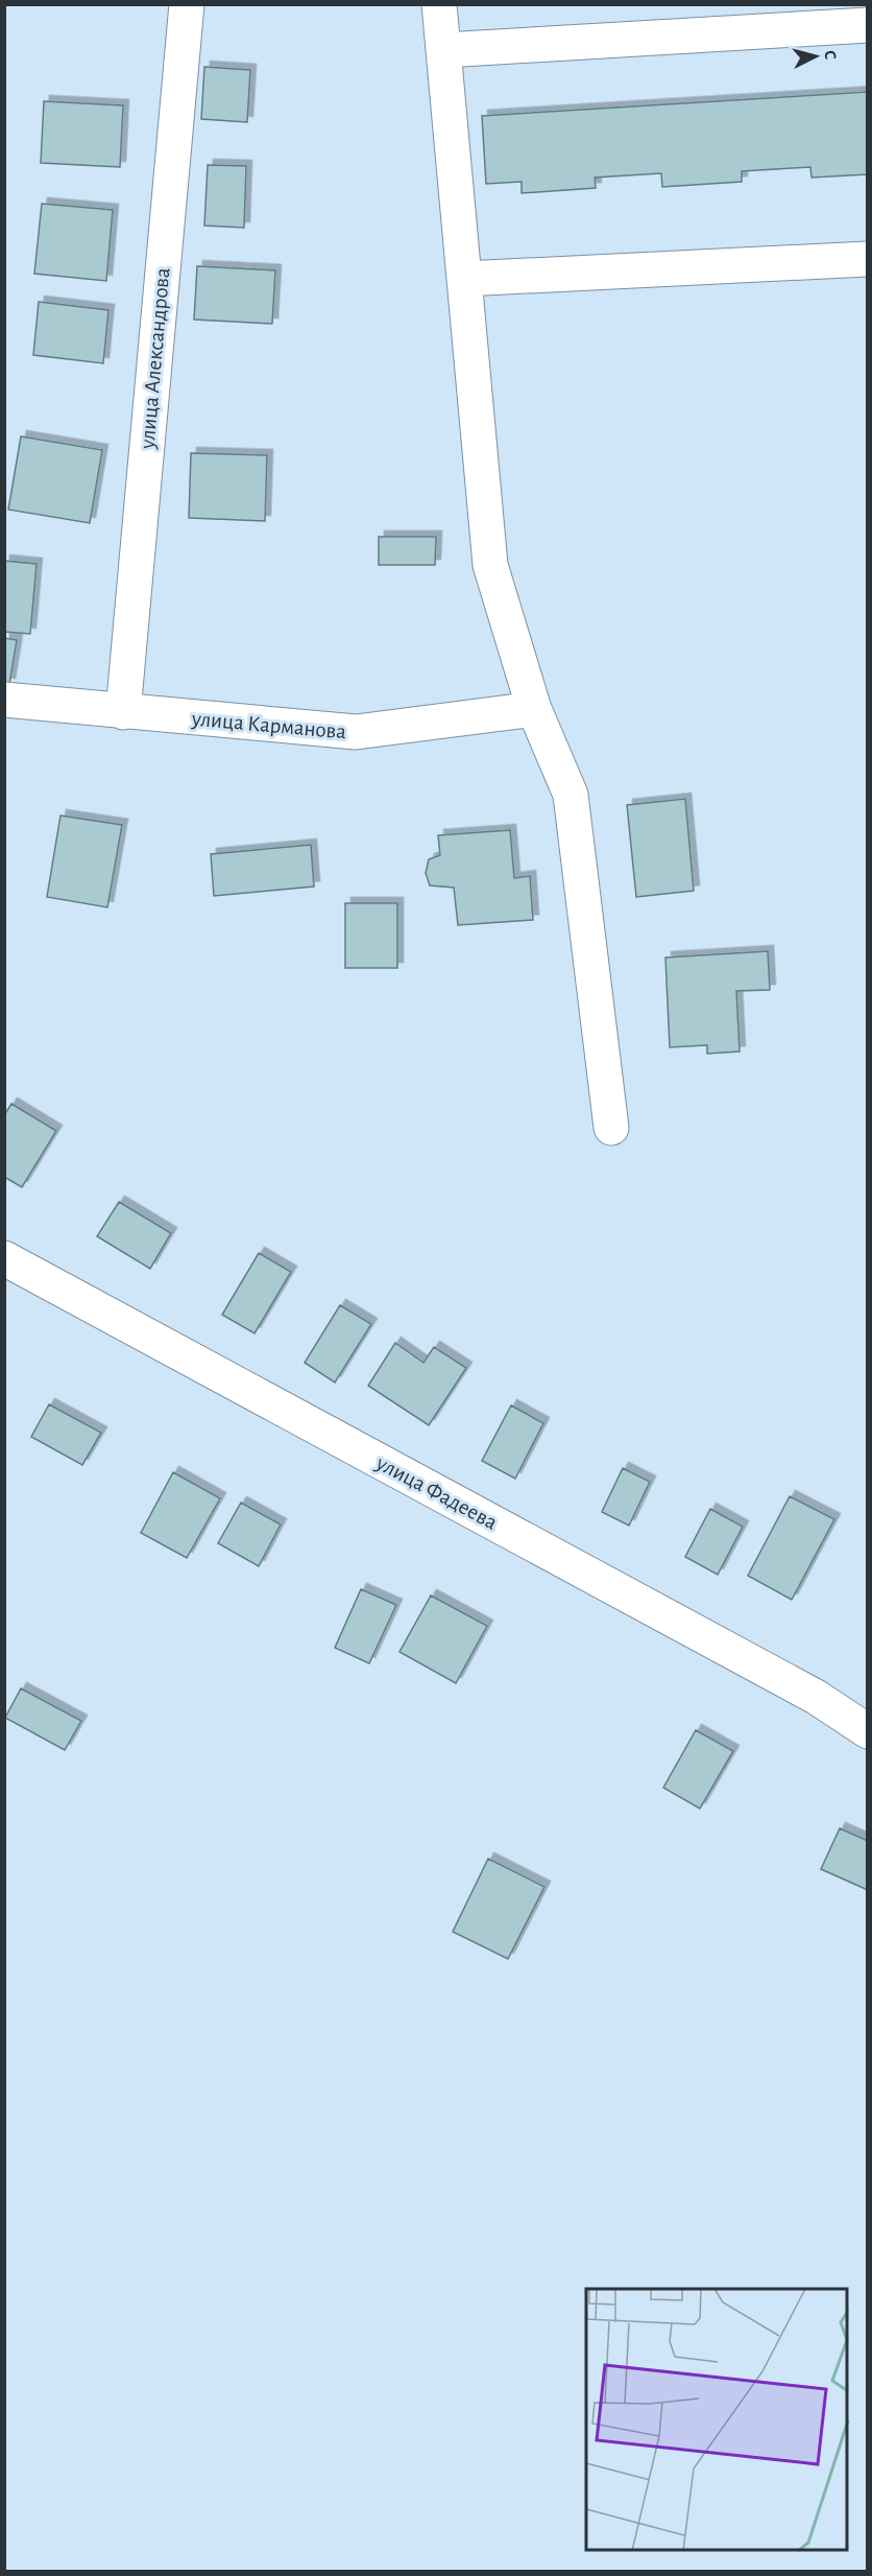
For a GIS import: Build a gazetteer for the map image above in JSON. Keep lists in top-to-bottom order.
{
  "streets": {
    "street": ["улица Александрова", "улица Карманова", "улица Фадеева"]
  },
  "crossings": [
    ["улица Александрова", "улица Карманова"]
  ],
  "north": "right"
}
